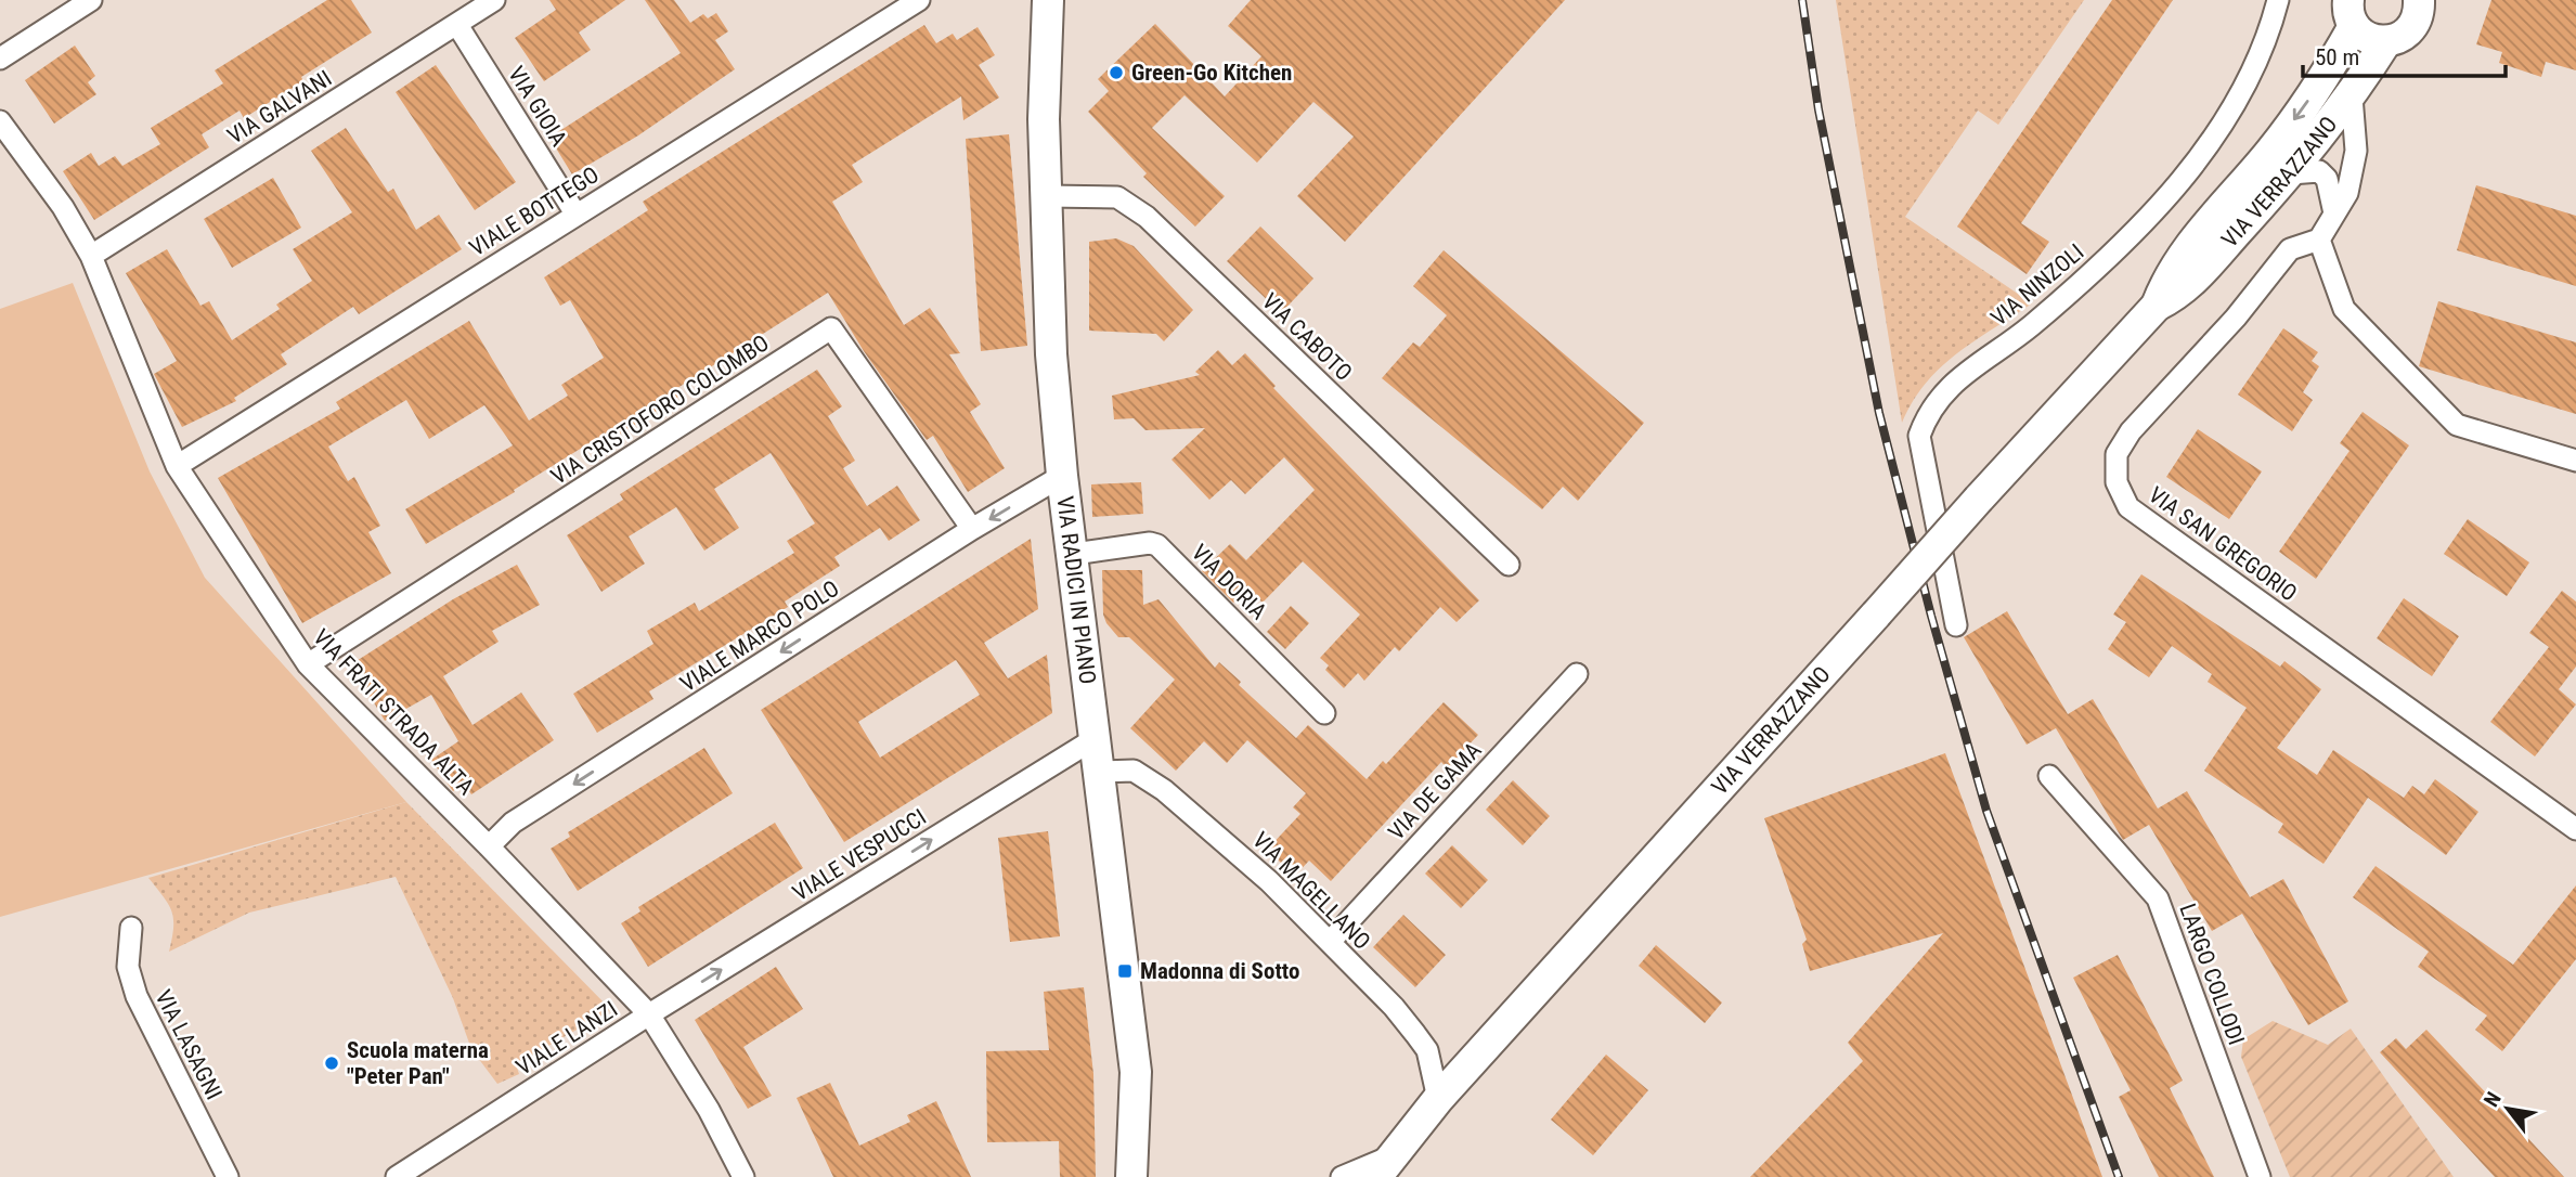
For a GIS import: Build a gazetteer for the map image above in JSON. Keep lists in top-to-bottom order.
{
  "streets": {
    "main road": ["VIA VERRAZZANO", "VIA RADICI IN PIANO"],
    "street": [
      "VIA GIOIA",
      "VIA GALVANI",
      "VIALE BOTTEGO",
      "VIA NINZOLI",
      "VIA CABOTO",
      "VIA CRISTOFORO COLOMBO",
      "VIA SAN GREGORIO",
      "VIA DORIA",
      "VIALE MARCO POLO",
      "VIA FRATI STRADA ALTA",
      "VIA DE GAMA",
      "VIALE VESPUCCI",
      "VIA MAGELLANO",
      "LARGO COLLODI",
      "VIALE LANZI",
      "VIA LASAGNI"
    ]
  },
  "crossings": [
    ["VIA GIOIA", "VIA GALVANI"],
    ["VIA GIOIA", "VIALE BOTTEGO"],
    ["VIA GALVANI", "VIA FRATI STRADA ALTA"],
    ["VIA VERRAZZANO", "VIA MAGELLANO"],
    ["VIALE BOTTEGO", "VIA FRATI STRADA ALTA"],
    ["VIA CABOTO", "VIA RADICI IN PIANO"],
    ["VIA CRISTOFORO COLOMBO", "VIALE MARCO POLO"],
    ["VIA CRISTOFORO COLOMBO", "VIA FRATI STRADA ALTA"],
    ["VIA DORIA", "VIA RADICI IN PIANO"],
    ["VIA RADICI IN PIANO", "VIALE MARCO POLO"],
    ["VIA RADICI IN PIANO", "VIALE VESPUCCI"],
    ["VIA RADICI IN PIANO", "VIA MAGELLANO"],
    ["VIALE MARCO POLO", "VIA FRATI STRADA ALTA"],
    ["VIA FRATI STRADA ALTA", "VIALE VESPUCCI"],
    ["VIA FRATI STRADA ALTA", "VIALE LANZI"],
    ["VIA DE GAMA", "VIA MAGELLANO"],
    ["VIALE VESPUCCI", "VIALE LANZI"]
  ],
  "one_way": ["VIALE MARCO POLO", "VIALE VESPUCCI"],
  "places": {
    "other": ["Green-Go Kitchen", "Scuola materna \"Peter Pan\""],
    "transit": ["Madonna di Sotto"]
  },
  "scale_bar": "50 m",
  "north": "top left"
}
